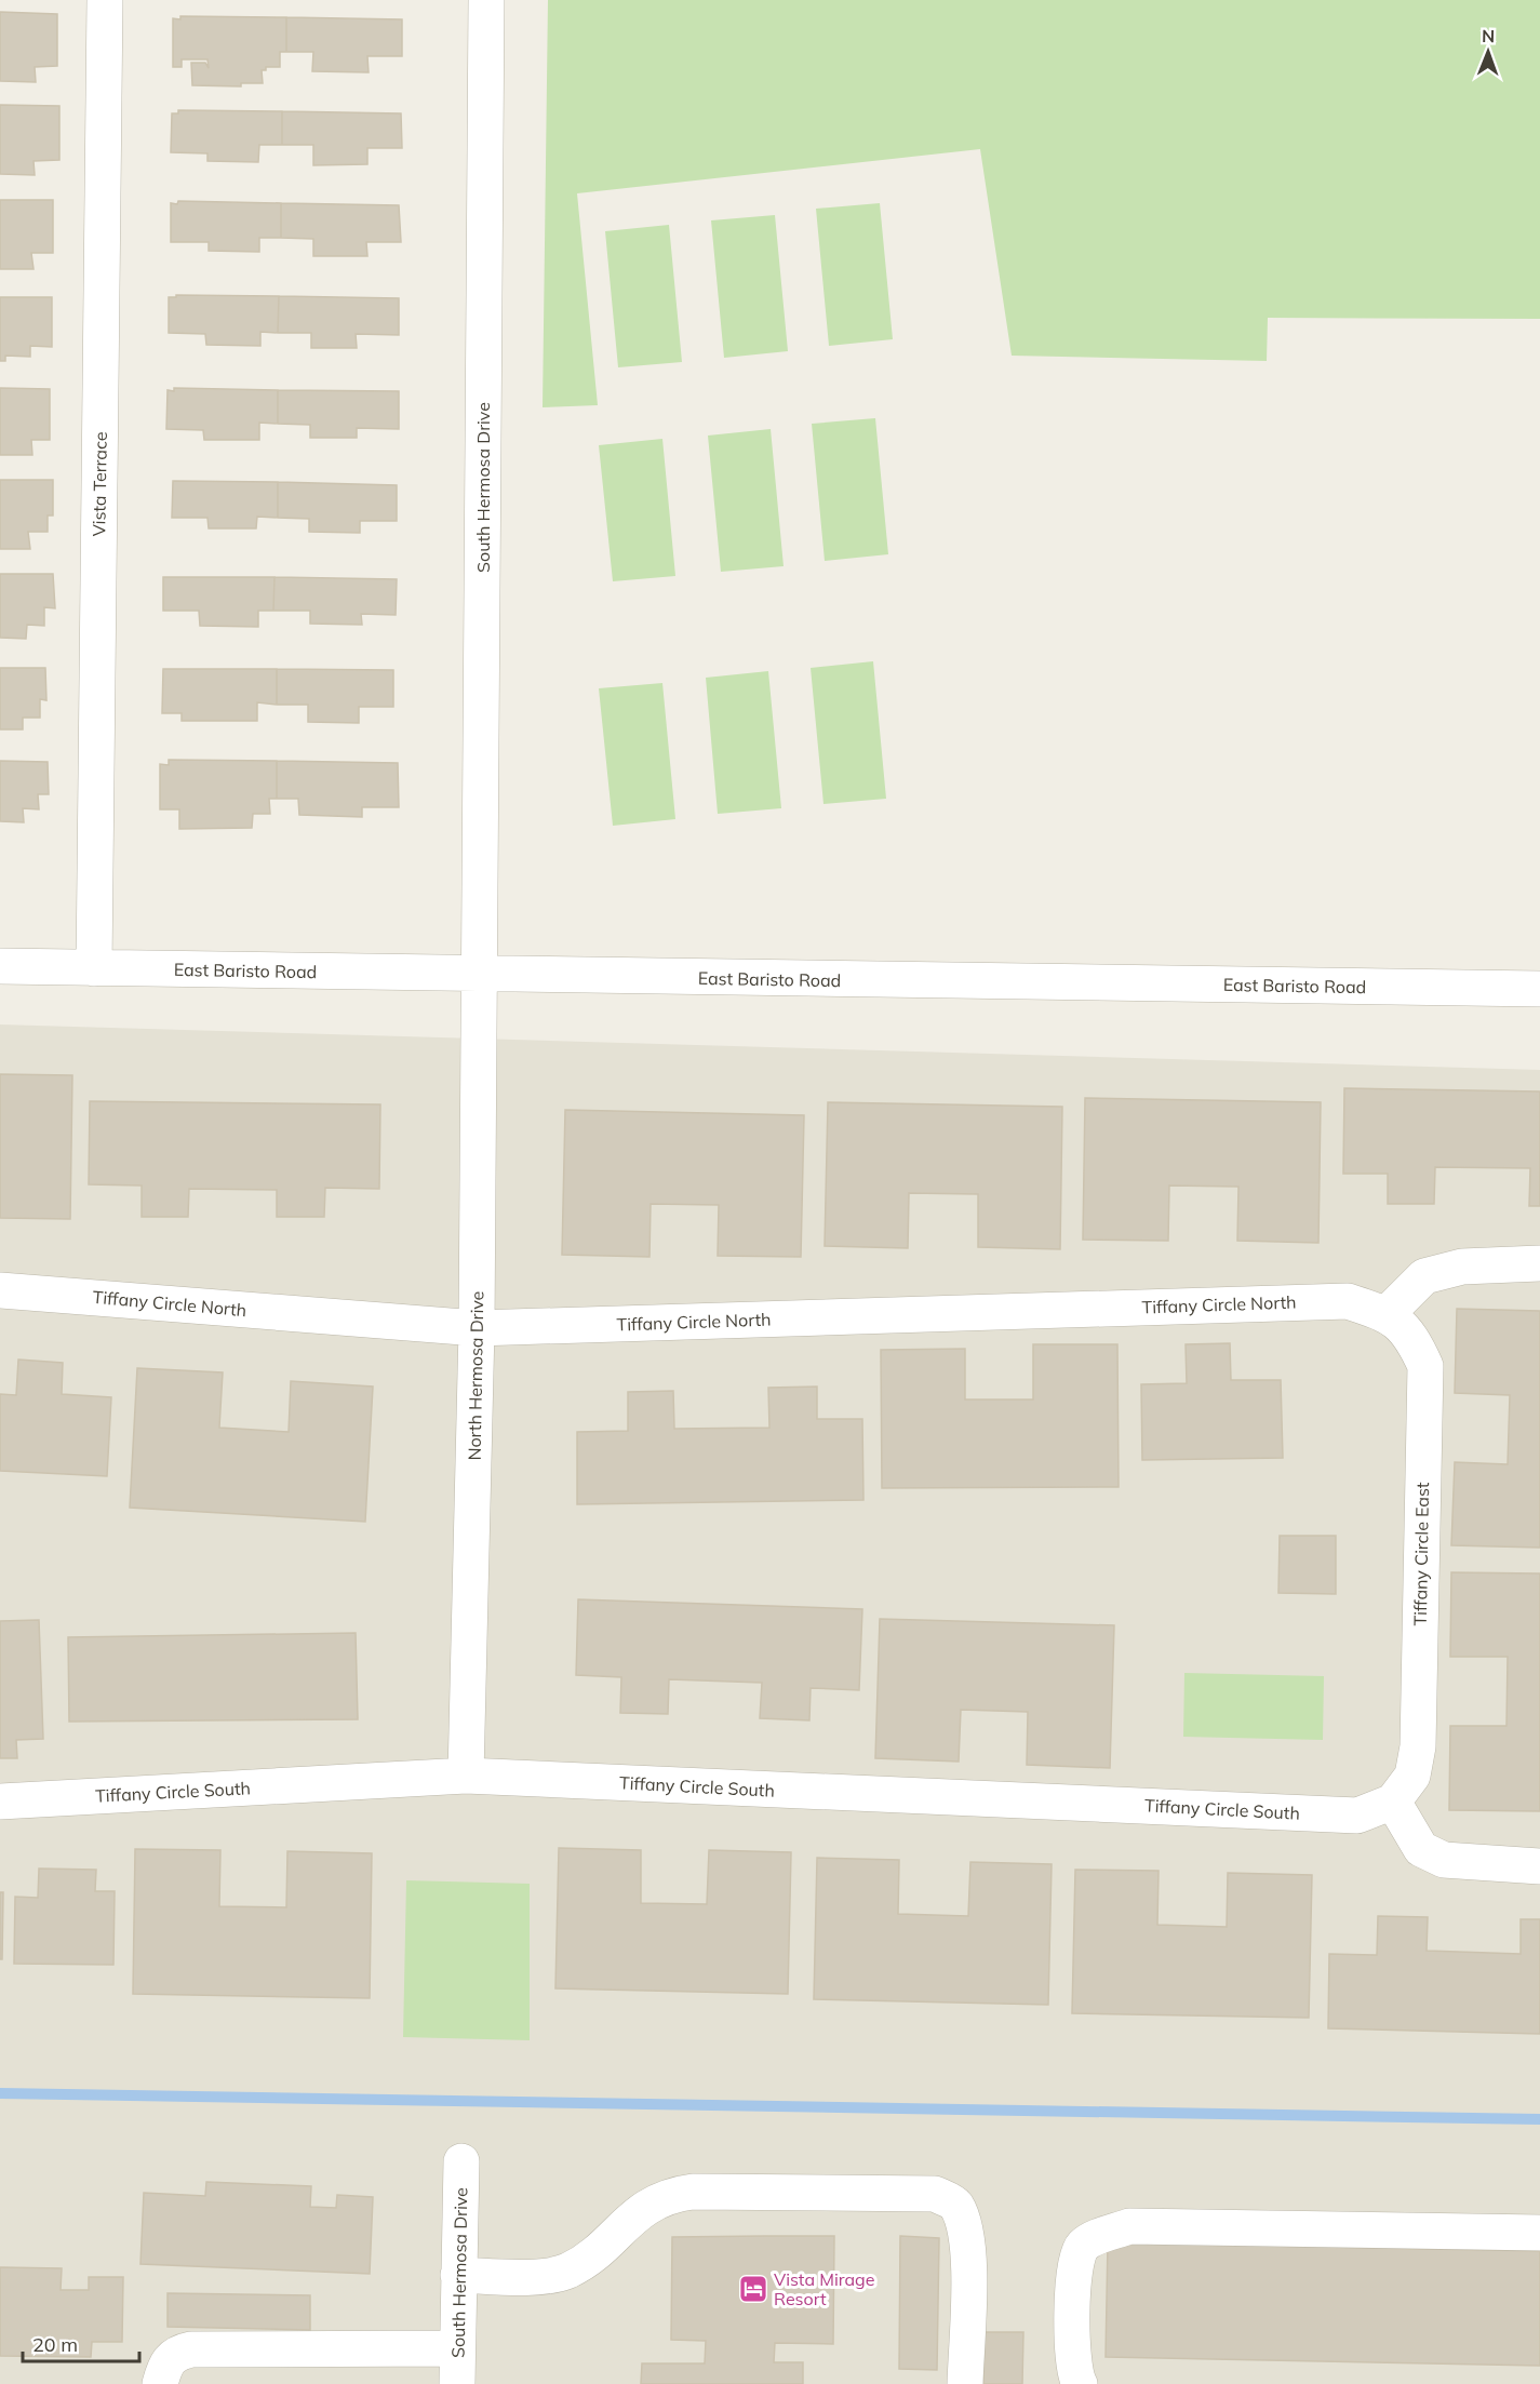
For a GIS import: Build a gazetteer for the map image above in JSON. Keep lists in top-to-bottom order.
{
  "streets": {
    "street": [
      "Vista Terrace",
      "South Hermosa Drive",
      "East Baristo Road",
      "Tiffany Circle North",
      "North Hermosa Drive",
      "Tiffany Circle East",
      "Tiffany Circle South"
    ]
  },
  "crossings": [
    ["Vista Terrace", "East Baristo Road"],
    ["South Hermosa Drive", "East Baristo Road"],
    ["South Hermosa Drive", "North Hermosa Drive"],
    ["East Baristo Road", "North Hermosa Drive"],
    ["Tiffany Circle North", "North Hermosa Drive"],
    ["Tiffany Circle North", "Tiffany Circle East"],
    ["North Hermosa Drive", "Tiffany Circle South"],
    ["Tiffany Circle East", "Tiffany Circle South"]
  ],
  "places": {
    "hotel": ["Vista Mirage Resort"]
  },
  "scale_bar": "20 m",
  "north": "top"
}
